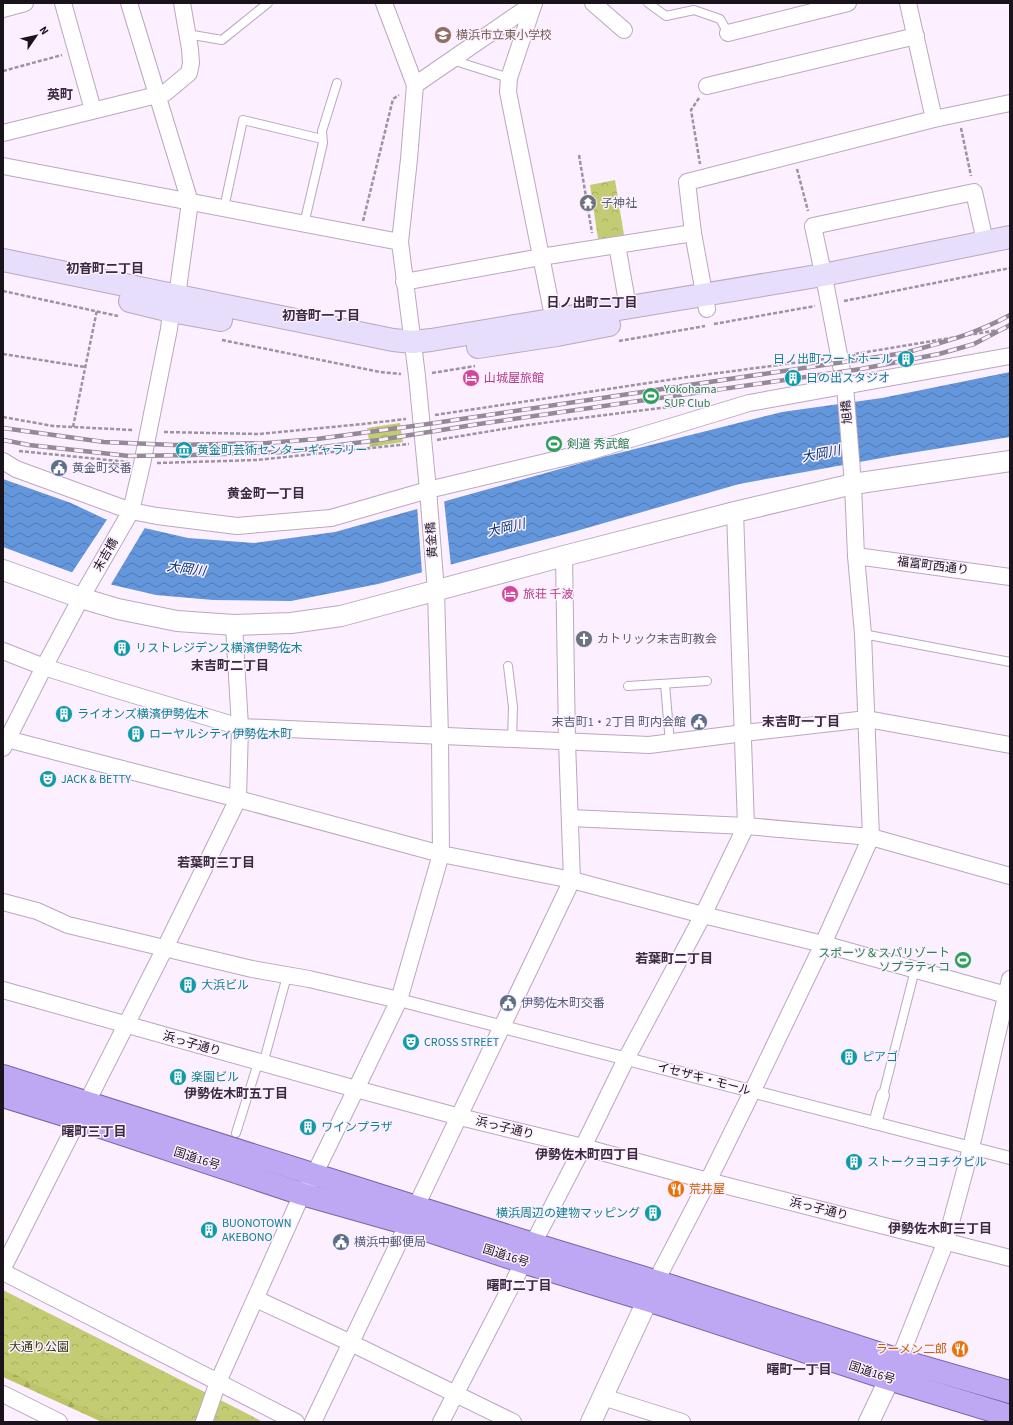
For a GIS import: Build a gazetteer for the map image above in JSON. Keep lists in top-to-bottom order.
{
  "streets": {
    "highway": ["国道16号"],
    "street": [
      "旭橋",
      "黄金橋",
      "末吉橋",
      "福富町西通り",
      "浜っ子通り",
      "イセザキ・モール"
    ]
  },
  "crossings": [
    ["旭橋", "福富町西通り"],
    ["黄金橋", "浜っ子通り"],
    ["黄金橋", "イセザキ・モール"],
    ["黄金橋", "国道16号"]
  ],
  "districts": [
    "英町",
    "初音町二丁目",
    "日ノ出町二丁目",
    "初音町一丁目",
    "黄金町一丁目",
    "末吉町二丁目",
    "末吉町一丁目",
    "若葉町三丁目",
    "若葉町二丁目",
    "伊勢佐木町五丁目",
    "曙町三丁目",
    "伊勢佐木町四丁目",
    "伊勢佐木町三丁目",
    "曙町二丁目",
    "曙町一丁目"
  ],
  "water": ["大岡川"],
  "parks": ["大通り公園"],
  "places": {
    "school or university": ["横浜市立東小学校"],
    "temple": ["子神社"],
    "building": [
      "日ノ出町フードホール",
      "日の出スタジオ",
      "リストレジデンス横濱伊勢佐木",
      "ライオンズ横濱伊勢佐木",
      "ローヤルシティ伊勢佐木町",
      "大浜ビル",
      "ピアゴ",
      "楽園ビル",
      "ワインプラザ",
      "ストークヨコチクビル",
      "横浜周辺の建物マッピング",
      "BUONOTOWN AKEBONO"
    ],
    "hotel": ["山城屋旅館", "旅荘 千波"],
    "sports": ["Yokohama SUP Club", "剣道 秀武館", "スポーツ＆スパリゾート ソプラティコ"],
    "museum": ["黄金町芸術センター ギャラリー"],
    "public building": [
      "黄金町交番",
      "末吉町1・2丁目 町内会館",
      "伊勢佐木町交番",
      "横浜中郵便局"
    ],
    "church": ["カトリック末吉町教会"],
    "theatre": ["JACK & BETTY", "CROSS STREET"],
    "restaurant": ["荒井屋", "ラーメン二郎"]
  },
  "north": "top right"
}
